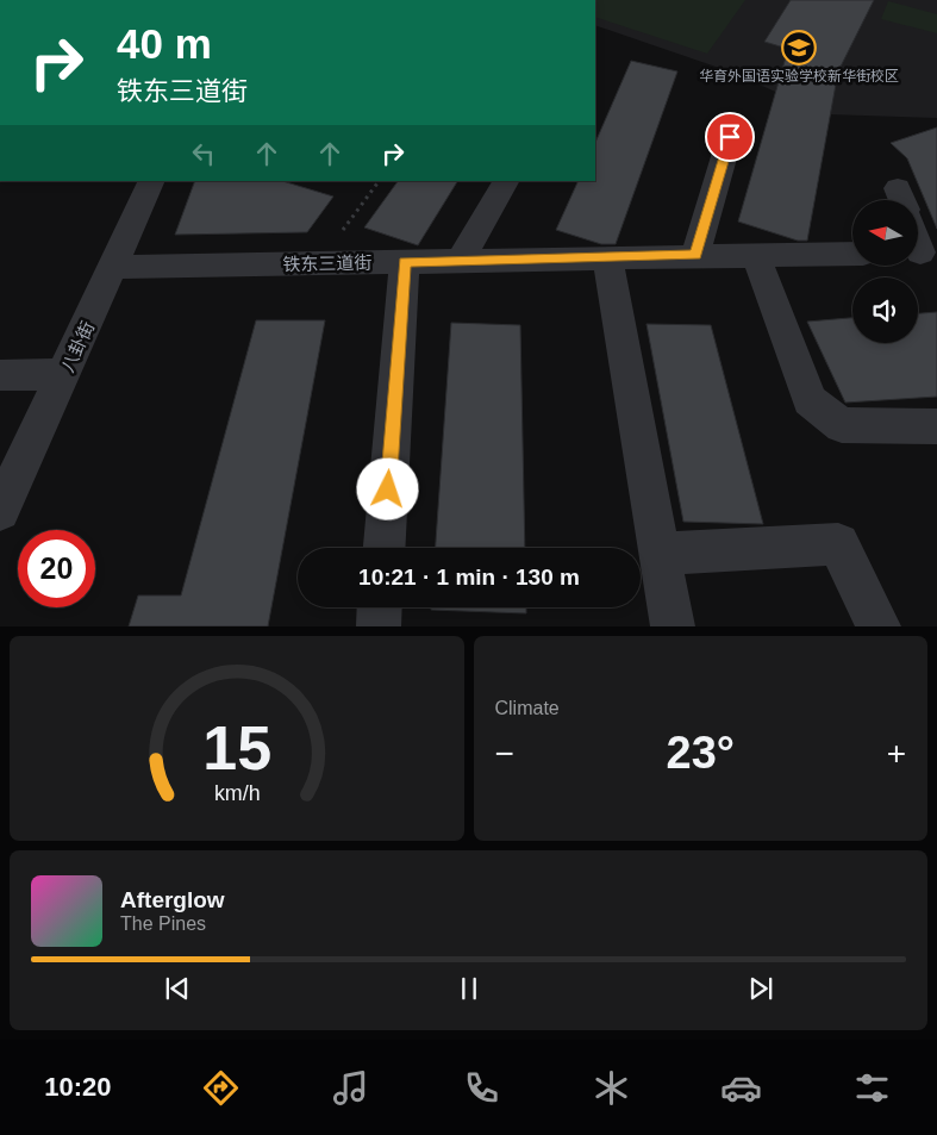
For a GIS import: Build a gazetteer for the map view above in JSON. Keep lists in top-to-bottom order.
{
  "streets": {
    "street": ["铁东三道街", "八卦街"]
  },
  "crossings": [
    ["铁东三道街", "八卦街"]
  ],
  "places": {
    "school or university": ["华育外国语实验学校新华街校区"]
  },
  "north": "left",
  "page": {
    "turn": ["40 m", "铁东三道街"],
    "limit": "20",
    "trip": "10:21 · 1 min · 130 m",
    "tile": "Climate",
    "heat": ["−", "23°", "+"],
    "song": ["Afterglow", "The Pines"],
    "tabs": "10:20",
    "gauge": ["15", "km/h"]
  }
}
